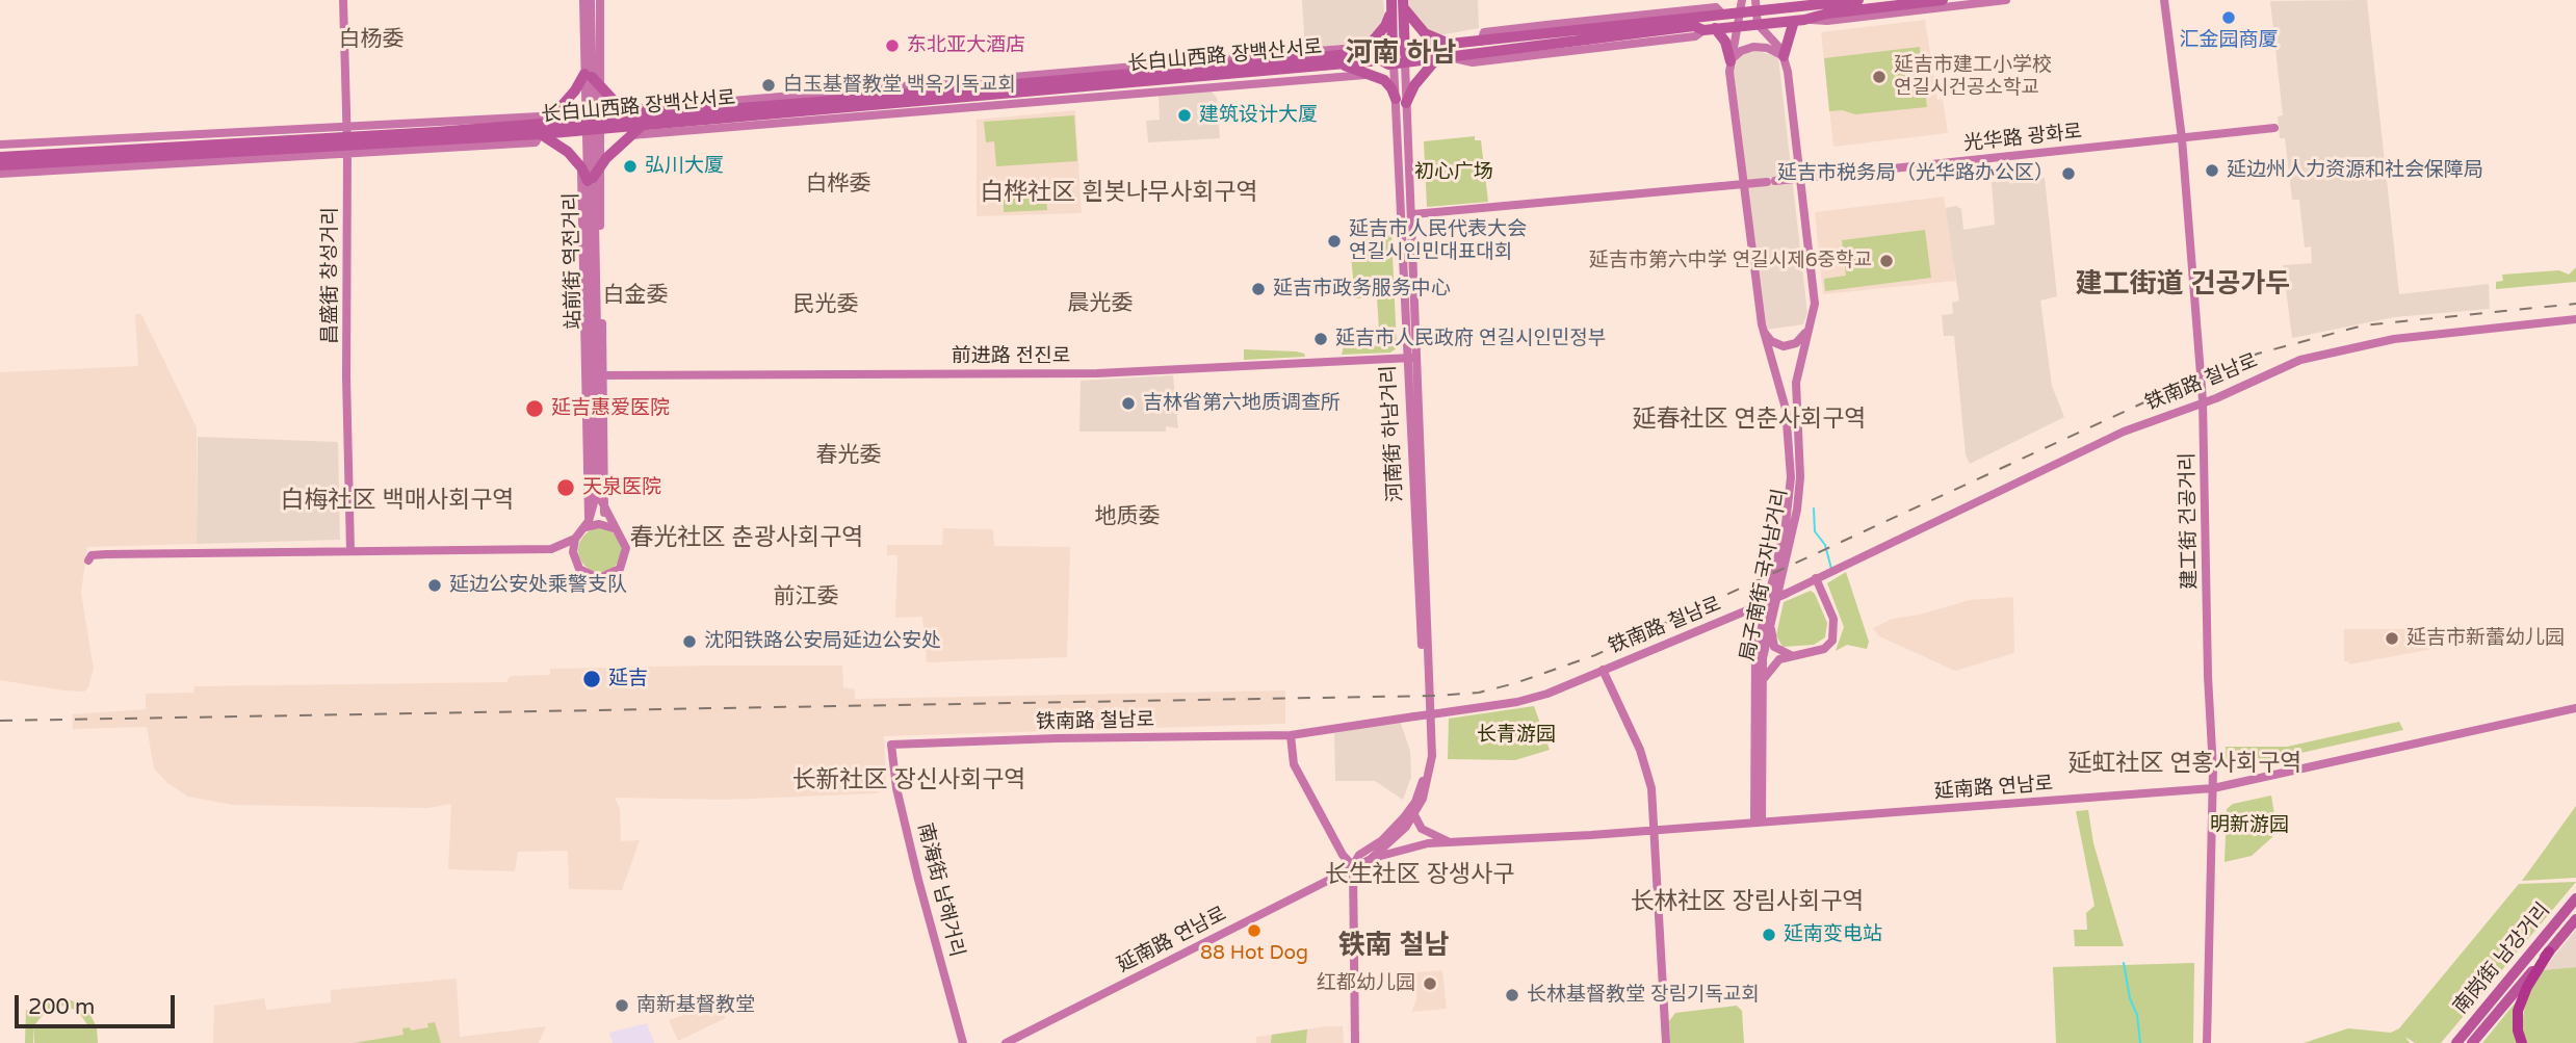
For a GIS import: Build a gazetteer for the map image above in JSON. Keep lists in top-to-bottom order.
{
  "streets": {
    "main road": ["长白山西路 장백산서로", "河南街 하남거리", "南岗街 남강거리"],
    "street": [
      "光华路 광화로",
      "站前街 역전거리",
      "昌盛街 창성거리",
      "前进路 전진로",
      "铁南路 철남로",
      "建工街 건공거리",
      "局子南街 국자남거리",
      "延南路 연남로",
      "南海街 남해거리"
    ]
  },
  "crossings": [
    ["长白山西路 장백산서로", "站前街 역전거리"],
    ["长白山西路 장백산서로", "昌盛街 창성거리"],
    ["长白山西路 장백산서로", "河南街 하남거리"],
    ["长白山西路 장백산서로", "局子南街 국자남거리"],
    ["光华路 광화로", "河南街 하남거리"],
    ["光华路 광화로", "建工街 건공거리"],
    ["光华路 광화로", "局子南街 국자남거리"],
    ["站前街 역전거리", "前进路 전진로"],
    ["前进路 전진로", "河南街 하남거리"],
    ["铁南路 철남로", "建工街 건공거리"],
    ["铁南路 철남로", "南海街 남해거리"],
    ["河南街 하남거리", "延南路 연남로"],
    ["建工街 건공거리", "延南路 연남로"],
    ["局子南街 국자남거리", "延南路 연남로"]
  ],
  "districts": [
    "白杨委",
    "河南 하남",
    "白桦委",
    "白桦社区 흰봇나무사회구역",
    "建工街道 건공가두",
    "白金委",
    "晨光委",
    "民光委",
    "延春社区 연춘사회구역",
    "春光委",
    "白梅社区 백매사회구역",
    "地质委",
    "春光社区 춘광사회구역",
    "前江委",
    "延虹社区 연홍사회구역",
    "长新社区 장신사회구역",
    "长生社区 장생사구",
    "长林社区 장림사회구역",
    "铁南 철남"
  ],
  "parks": ["初心广场", "长青游园", "明新游园"],
  "places": [
    "汇金园商厦",
    "东北亚大酒店",
    "延吉市建工小学校 연길시건공소학교",
    "白玉基督教堂 백옥기독교회",
    "建筑设计大厦",
    "弘川大厦",
    "延边州人力资源和社会保障局",
    "延吉市税务局（光华路办公区）",
    "延吉市人民代表大会 연길시인민대표대회",
    "延吉市第六中学 연길시제6중학교",
    "延吉市政务服务中心",
    "延吉市人民政府 연길시인민정부",
    "吉林省第六地质调查所",
    "延吉惠爱医院",
    "天泉医院",
    "延边公安处乘警支队",
    "延吉市新蕾幼儿园",
    "沈阳铁路公安局延边公安处",
    "延吉",
    "88 Hot Dog",
    "延南变电站",
    "红都幼儿园",
    "长林基督教堂 장림기독교회",
    "南新基督教堂"
  ],
  "scale_bar": "200 m"
}
